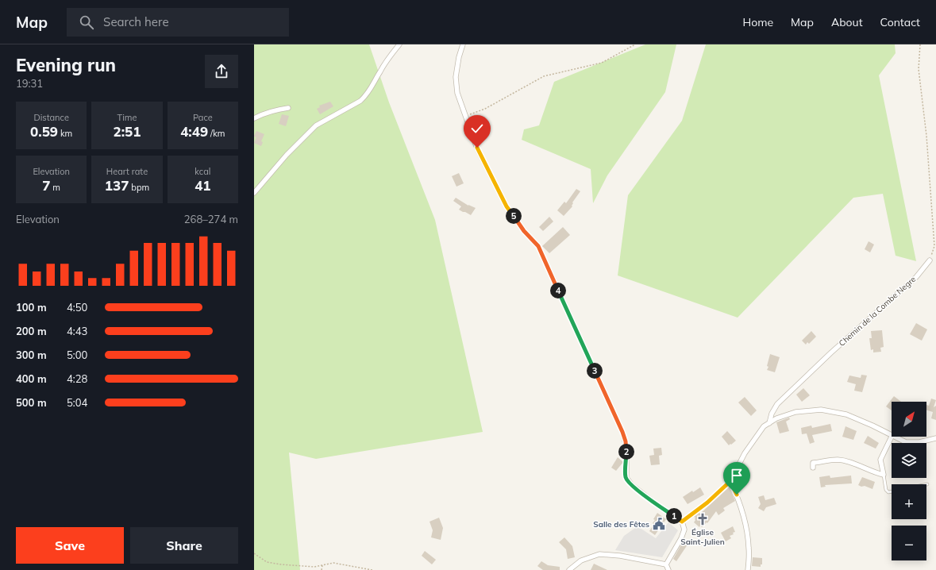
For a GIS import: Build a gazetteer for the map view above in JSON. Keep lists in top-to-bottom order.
{
  "streets": {
    "street": ["Chemin de la Combe Negre"]
  },
  "places": {
    "church": ["Église Saint-Julien"],
    "public building": ["Salle des Fêtes"]
  },
  "north": "top right",
  "page": {
    "header": "Map",
    "search": "Search here",
    "nav": [
      "Home",
      "Map",
      "About",
      "Contact"
    ],
    "heading": ["Evening run", "19:31"],
    "stats": [
      ["Distance", "0.59 km"],
      ["Time", "2:51"],
      ["Pace", "4:49 /km"],
      ["Elevation", "7 m"],
      ["Heart rate", "137 bpm"],
      ["kcal", "41"]
    ],
    "chart": ["Elevation", "268–274 m"],
    "pins": [
      "5",
      "4",
      "3",
      "2",
      "1"
    ],
    "list": [
      {
        "name": "100 m",
        "note": "4:50"
      },
      {
        "name": "200 m",
        "note": "4:43"
      },
      {
        "name": "300 m",
        "note": "5:00"
      },
      {
        "name": "400 m",
        "note": "4:28"
      },
      {
        "name": "500 m",
        "note": "5:04"
      }
    ],
    "map_buttons": ["+", "−"],
    "buttons": ["Save", "Share"]
  }
}
